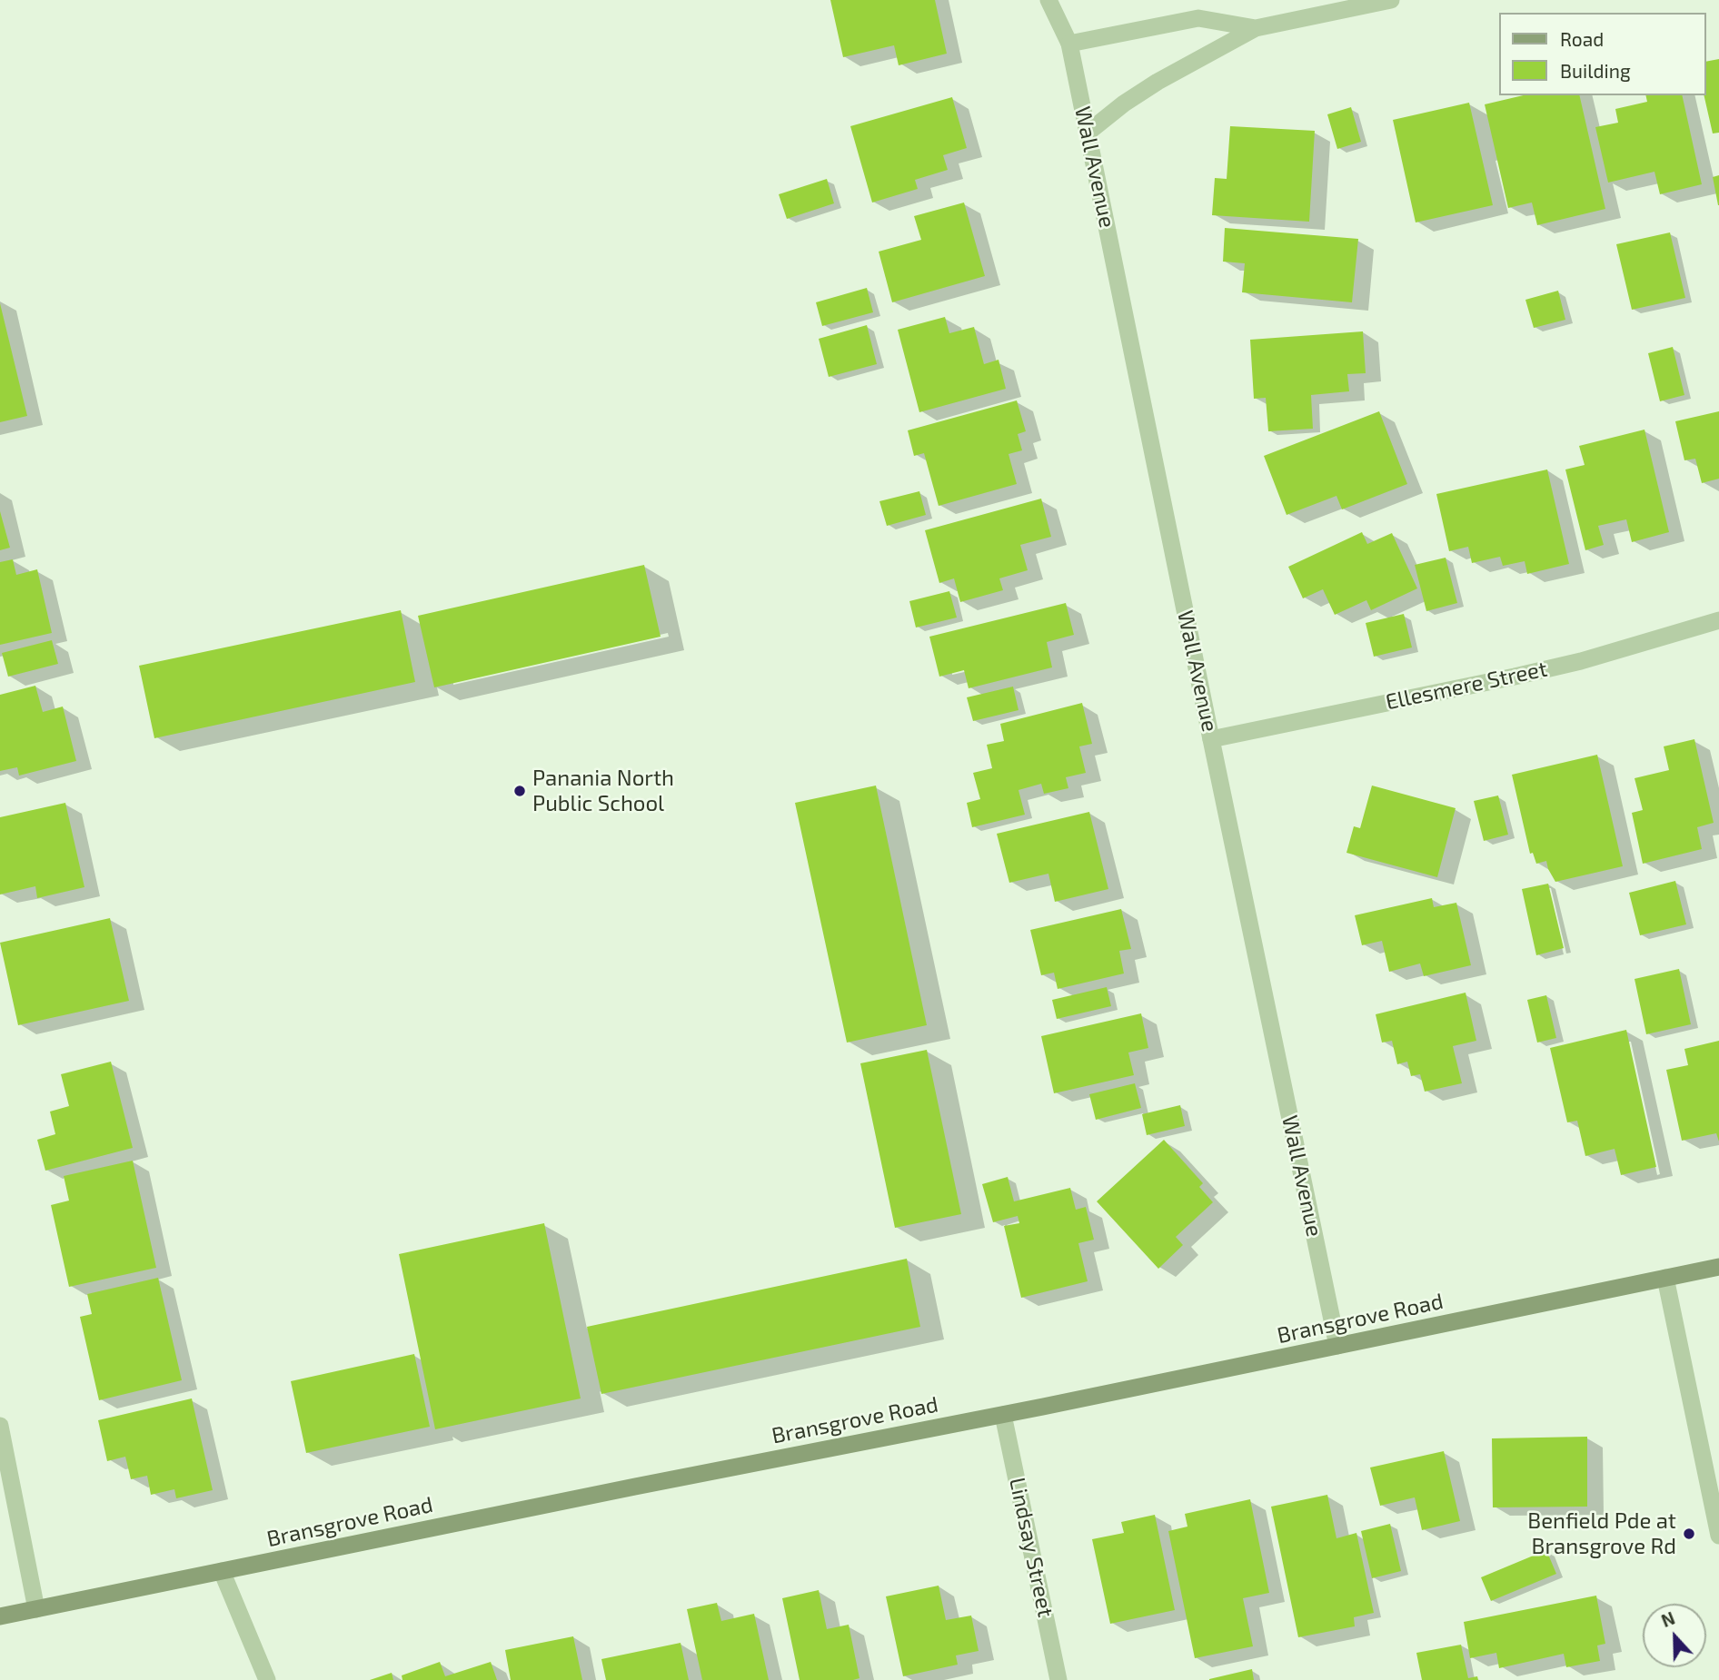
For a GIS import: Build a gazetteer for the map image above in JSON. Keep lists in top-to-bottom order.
{
  "streets": {
    "main road": ["Bransgrove Road"],
    "street": ["Wall Avenue", "Ellesmere Street", "Lindsay Street"]
  },
  "crossings": [
    ["Wall Avenue", "Ellesmere Street"],
    ["Wall Avenue", "Bransgrove Road"],
    ["Bransgrove Road", "Lindsay Street"]
  ],
  "places": ["Panania North Public School", "Benfield Pde at Bransgrove Rd"],
  "legend": ["Road", "Building"],
  "north": "top"
}
